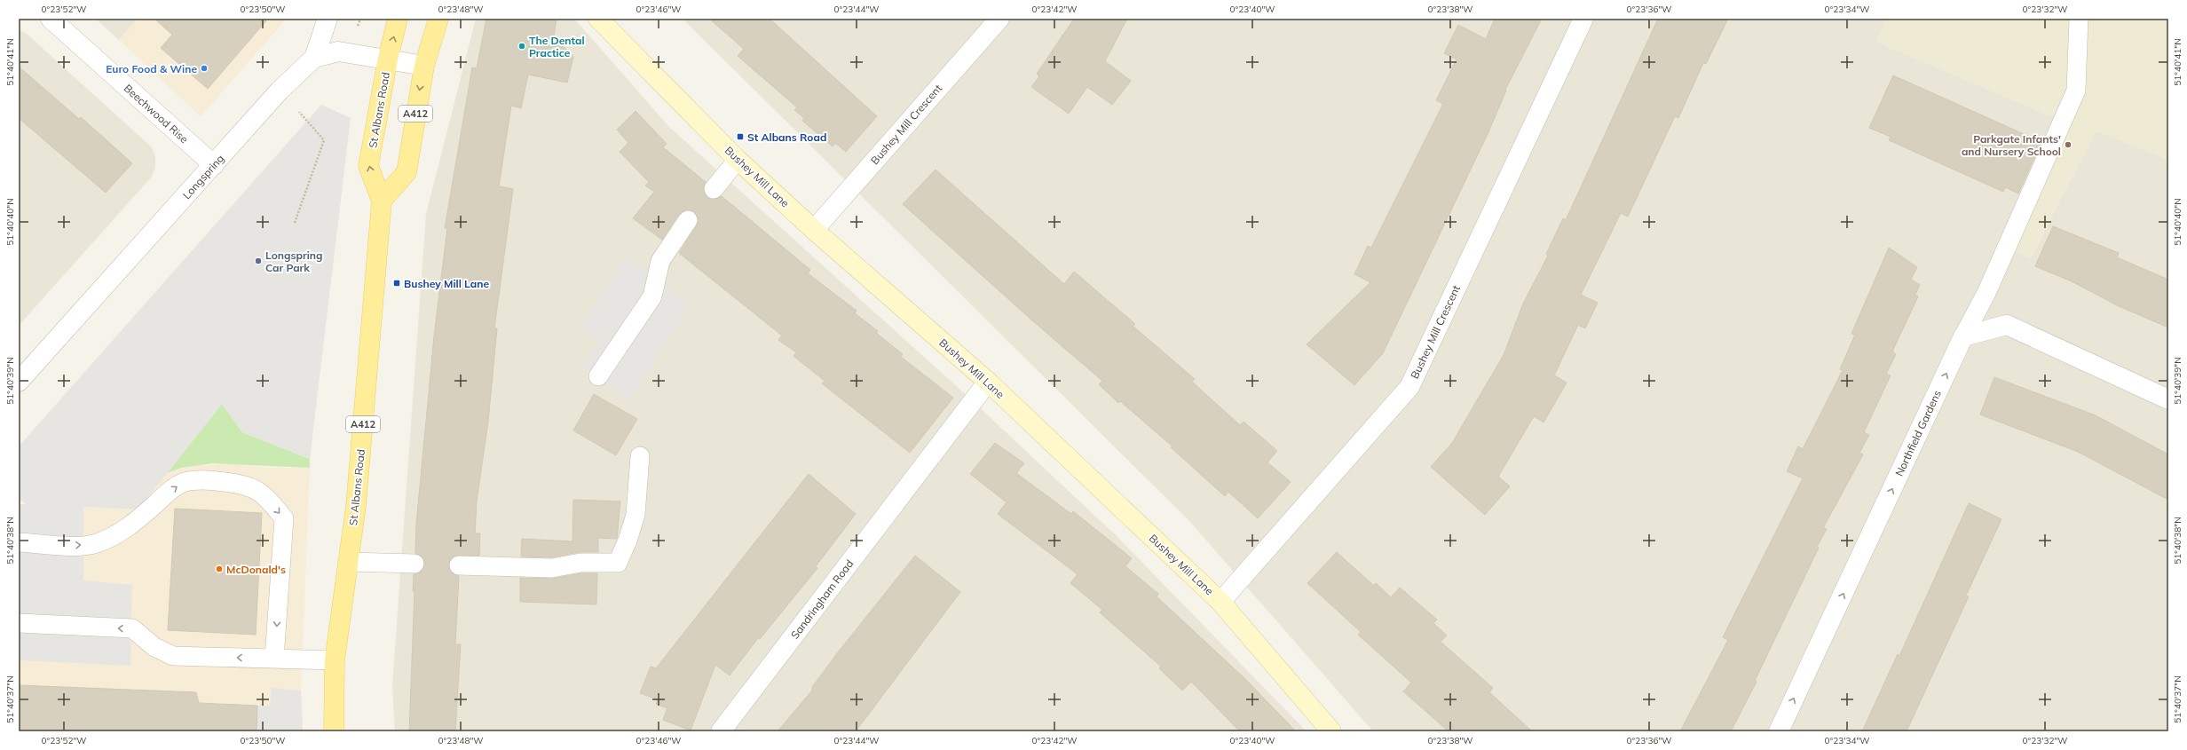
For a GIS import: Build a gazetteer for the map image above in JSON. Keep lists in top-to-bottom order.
{
  "streets": {
    "main road": ["St Albans Road", "A412"],
    "street": [
      "Beechwood Rise",
      "Bushey Mill Crescent",
      "Longspring",
      "Bushey Mill Lane",
      "Northfield Gardens",
      "Sandringham Road"
    ]
  },
  "crossings": [
    ["St Albans Road", "A412"],
    ["St Albans Road", "Longspring"],
    ["Beechwood Rise", "Longspring"],
    ["A412", "Longspring"],
    ["Bushey Mill Crescent", "Bushey Mill Lane"],
    ["Bushey Mill Lane", "Sandringham Road"]
  ],
  "one_way": ["Northfield Gardens"],
  "places": {
    "other": [
      "The Dental Practice",
      "Euro Food & Wine",
      "Parkgate Infants' and Nursery School",
      "Longspring Car Park",
      "McDonald's"
    ],
    "transit": ["St Albans Road", "Bushey Mill Lane"]
  },
  "coordinates": [
    "0°23'52\"W",
    "0°23'50\"W",
    "0°23'48\"W",
    "0°23'46\"W",
    "0°23'44\"W",
    "0°23'42\"W",
    "0°23'40\"W",
    "0°23'38\"W",
    "0°23'36\"W",
    "0°23'34\"W",
    "0°23'32\"W",
    "51°40'41\"N",
    "51°40'40\"N",
    "51°40'39\"N",
    "51°40'38\"N",
    "51°40'37\"N"
  ]
}
